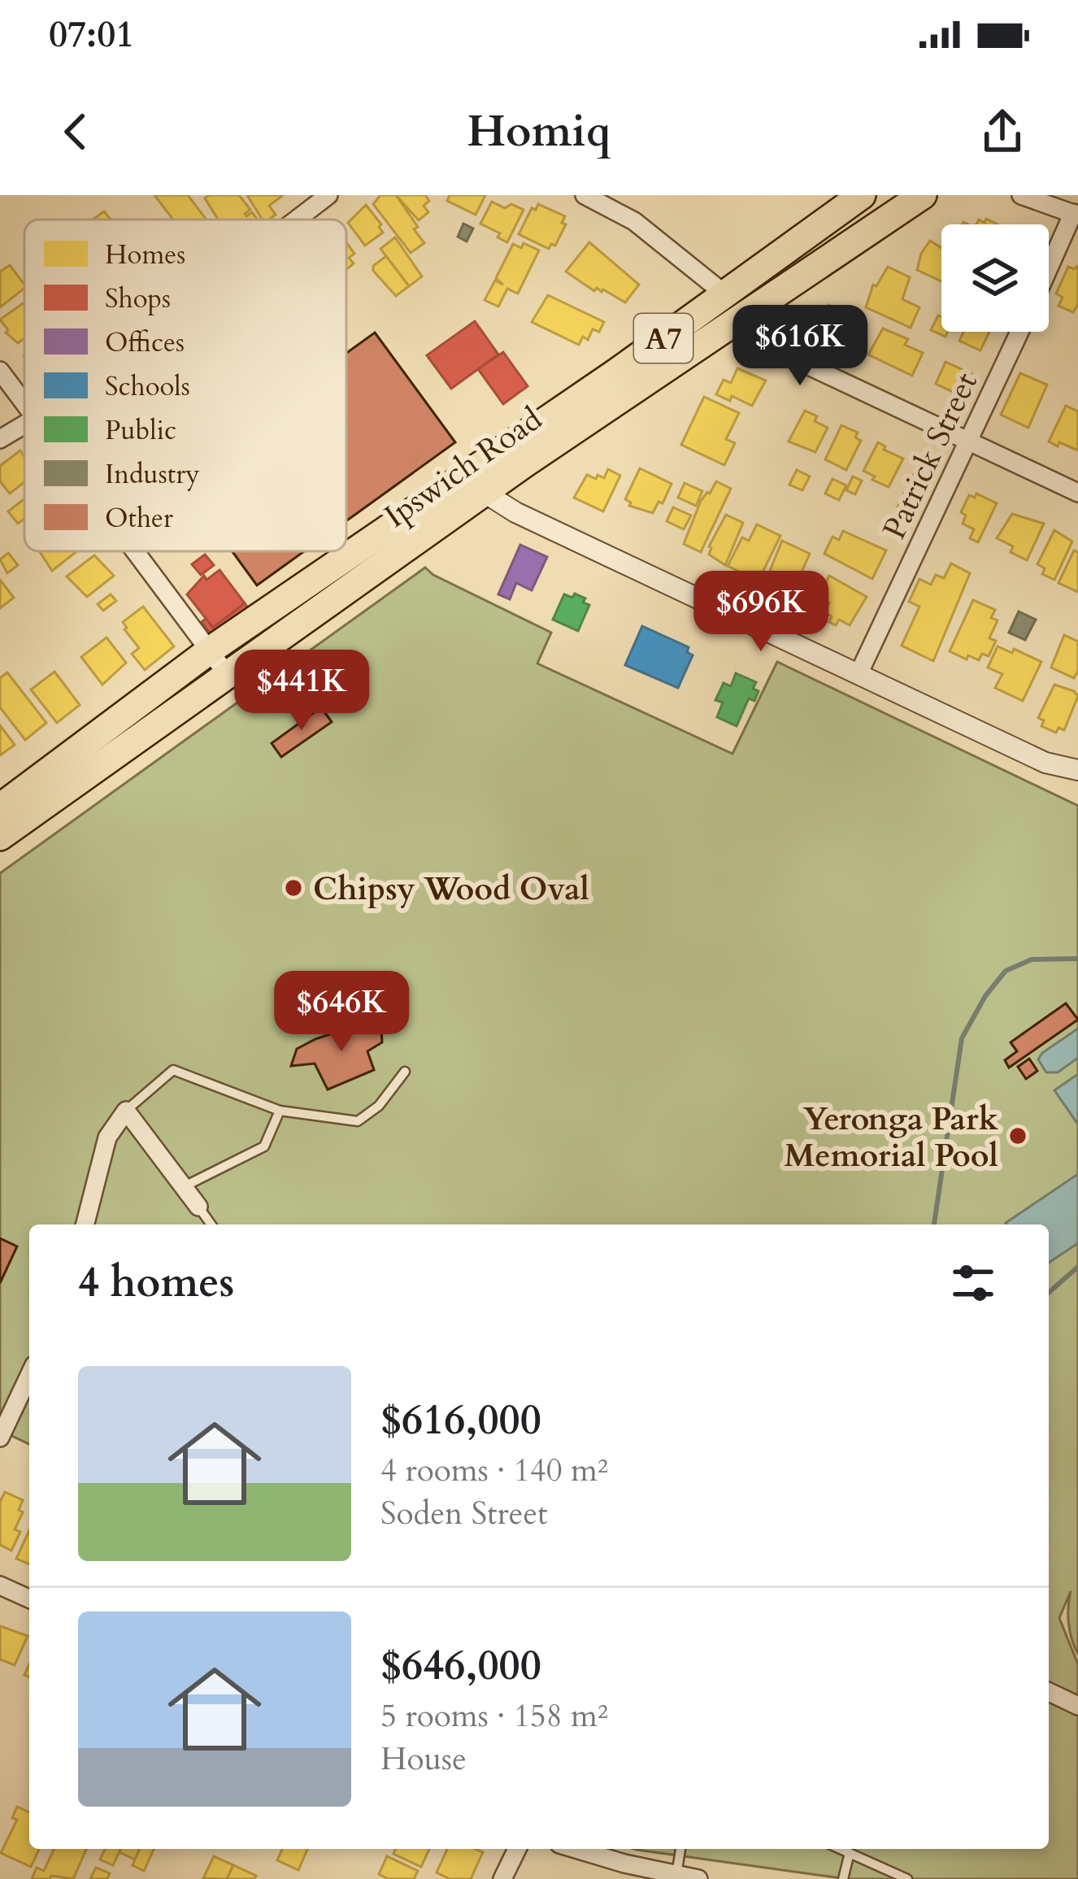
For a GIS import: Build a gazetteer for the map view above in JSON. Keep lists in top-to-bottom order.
{
  "streets": {
    "highway": ["A7", "Ipswich Road"],
    "street": ["Patrick Street"]
  },
  "places": ["Chipsy Wood Oval", "Yeronga Park Memorial Pool"],
  "legend": [
    "Homes",
    "Shops",
    "Offices",
    "Schools",
    "Public",
    "Industry",
    "Other"
  ],
  "page": {
    "status": "07:01",
    "header": "Homiq",
    "price": [
      "$616K",
      "$696K",
      "$441K",
      "$646K"
    ],
    "heading": "4 homes",
    "list": [
      {
        "name": "$616,000",
        "note": "4 rooms · 140 m² · Soden Street"
      },
      {
        "name": "$646,000",
        "note": "5 rooms · 158 m² · House"
      }
    ]
  }
}
